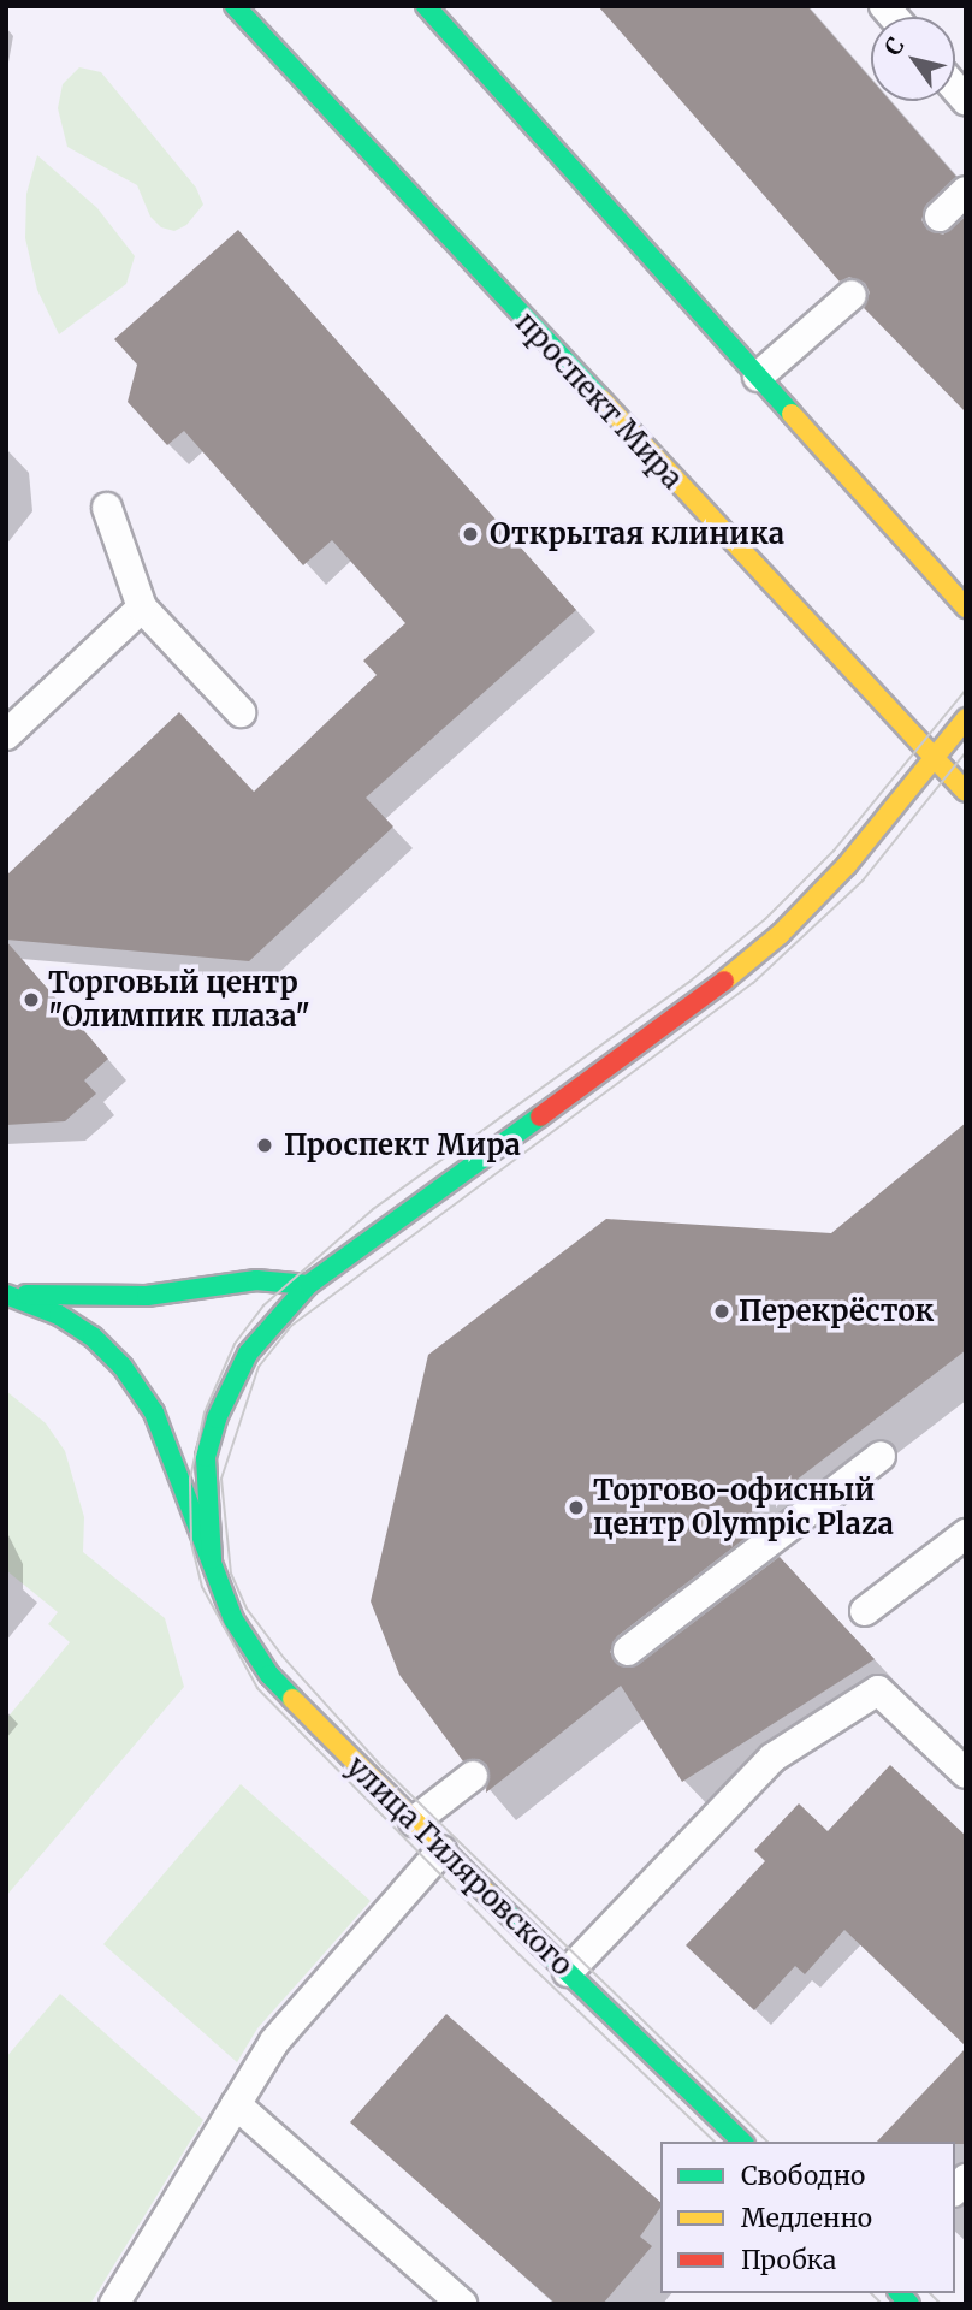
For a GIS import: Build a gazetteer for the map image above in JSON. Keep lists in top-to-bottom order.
{
  "streets": {
    "street": ["проспект Мира", "улица Гиляровского"]
  },
  "places": [
    "Открытая клиника",
    "Торговый центр \"Олимпик плаза\"",
    "Проспект Мира",
    "Перекрёсток",
    "Торгово-офисный центр Olympic Plaza"
  ],
  "legend": ["Свободно", "Медленно", "Пробка"],
  "north": "top left"
}
